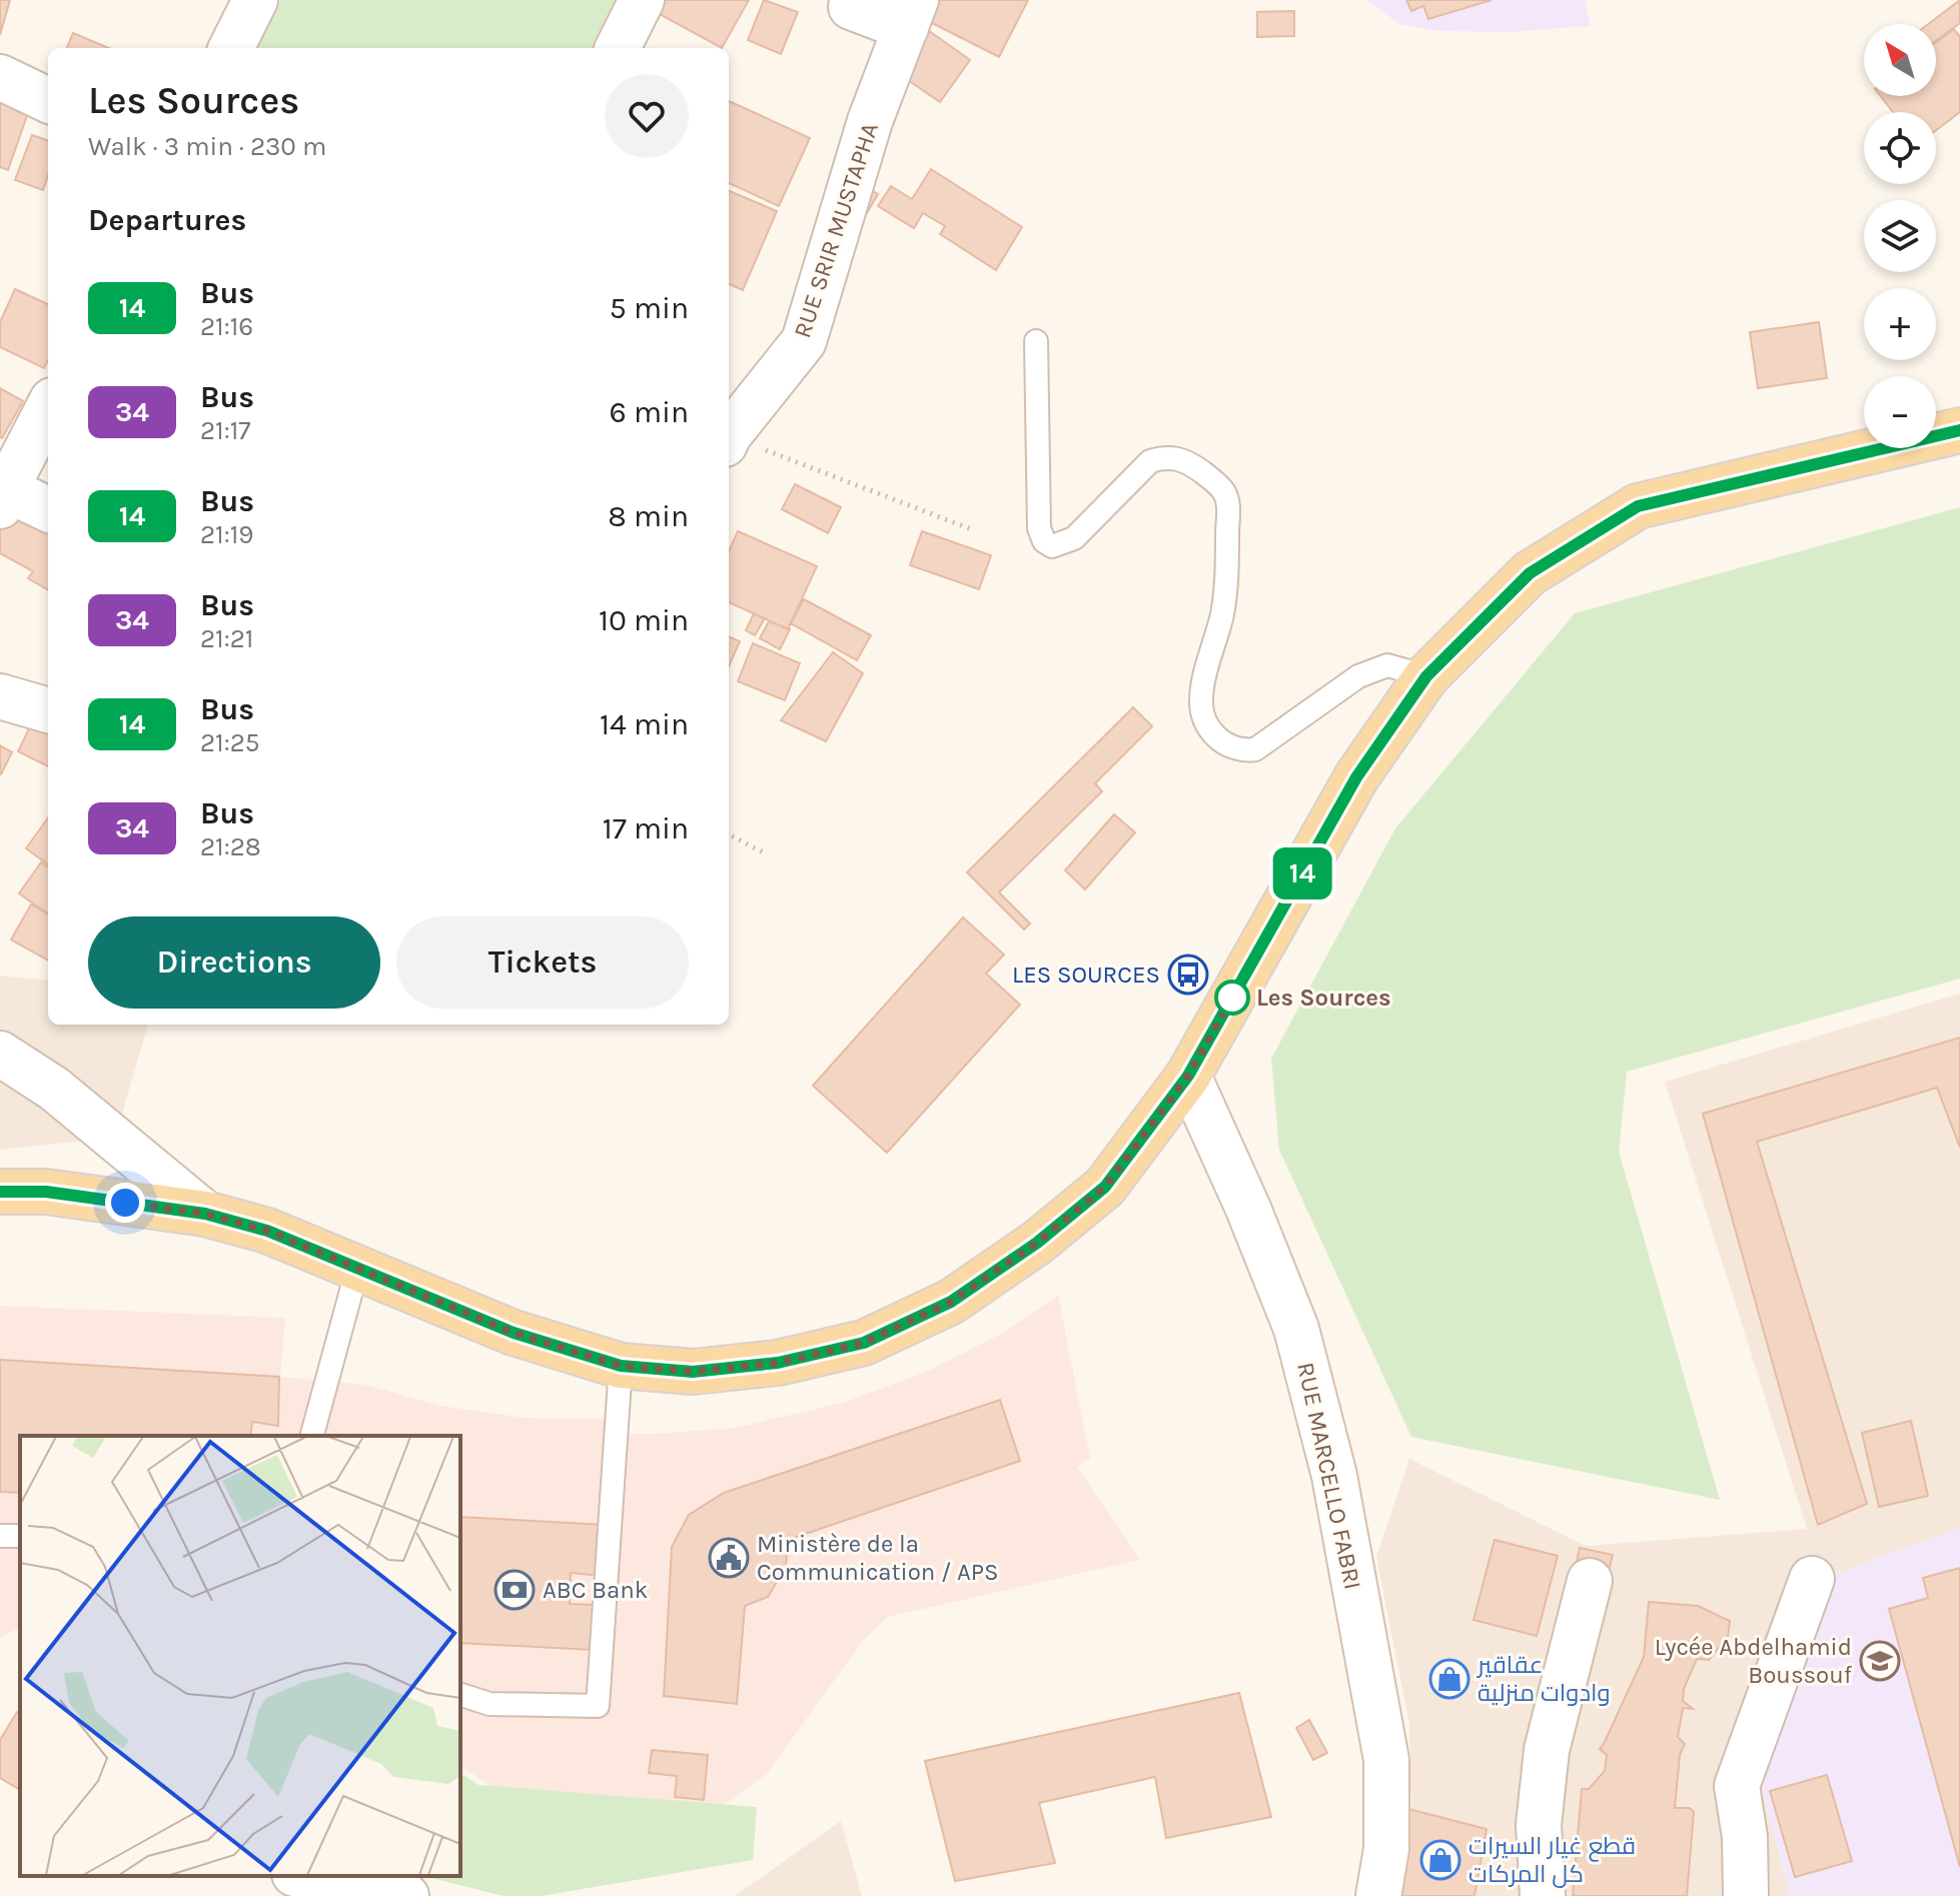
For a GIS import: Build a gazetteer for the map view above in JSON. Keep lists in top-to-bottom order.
{
  "streets": {
    "street": ["RUE SRIR MUSTAPHA", "RUE MARCELLO FABRI"]
  },
  "places": {
    "bus stop": ["LES SOURCES"],
    "other": ["Les Sources"],
    "public building": ["Ministère de la Communication / APS"],
    "bank": ["ABC Bank"],
    "school or university": ["Lycée Abdelhamid Boussouf"],
    "shop": ["عقاقير وادوات منزلية", "قطع غيار السيرات كل المركات"]
  },
  "lines": ["bus line 14"],
  "north": "top left",
  "page": {
    "on_map": "14",
    "map_buttons": ["+", "−"],
    "heading": [
      ["Les Sources", "Walk · 3 min · 230 m"],
      "Departures"
    ],
    "list": [
      {
        "mark": "14",
        "name": "Bus",
        "note": "21:16",
        "value": "5 min"
      },
      {
        "mark": "34",
        "name": "Bus",
        "note": "21:17",
        "value": "6 min"
      },
      {
        "mark": "14",
        "name": "Bus",
        "note": "21:19",
        "value": "8 min"
      },
      {
        "mark": "34",
        "name": "Bus",
        "note": "21:21",
        "value": "10 min"
      },
      {
        "mark": "14",
        "name": "Bus",
        "note": "21:25",
        "value": "14 min"
      },
      {
        "mark": "34",
        "name": "Bus",
        "note": "21:28",
        "value": "17 min"
      }
    ],
    "buttons": ["Directions", "Tickets"]
  }
}
